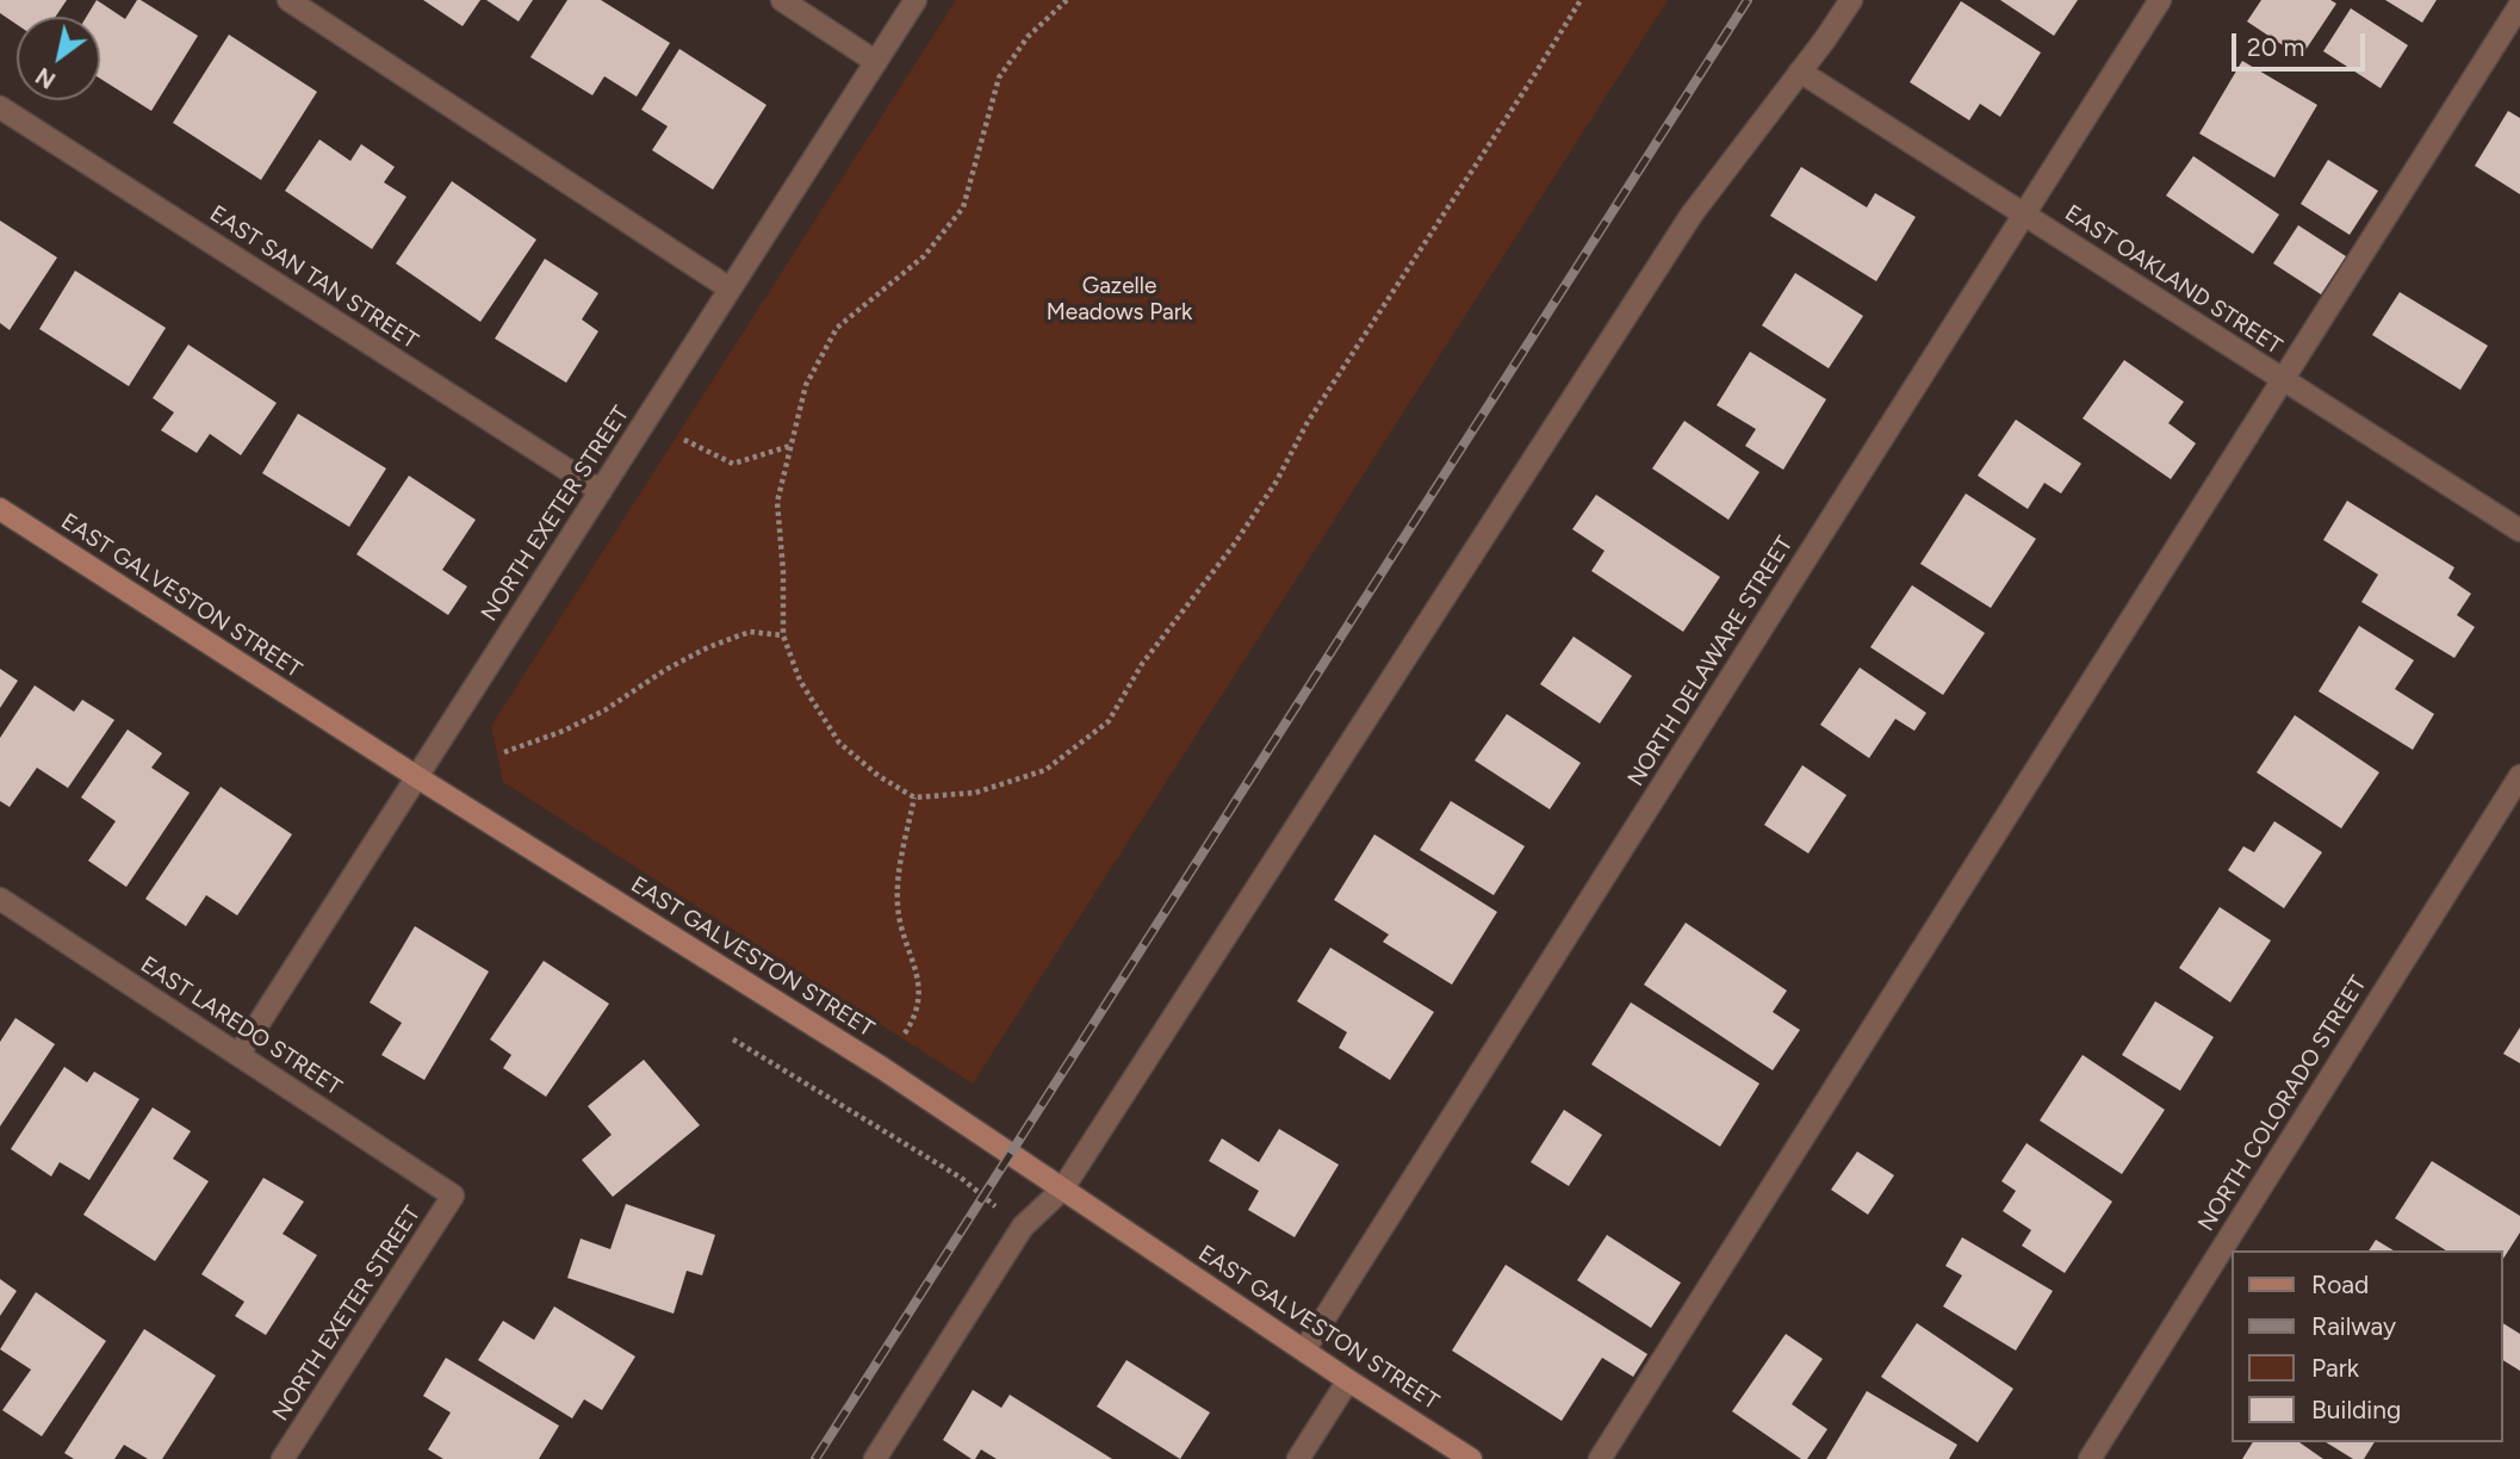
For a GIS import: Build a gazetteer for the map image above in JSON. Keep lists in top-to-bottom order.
{
  "streets": {
    "street": [
      "EAST SAN TAN STREET",
      "EAST OAKLAND STREET",
      "NORTH EXETER STREET",
      "EAST GALVESTON STREET",
      "NORTH DELAWARE STREET",
      "EAST LAREDO STREET",
      "NORTH COLORADO STREET"
    ]
  },
  "crossings": [
    ["EAST SAN TAN STREET", "NORTH EXETER STREET"],
    ["EAST OAKLAND STREET", "NORTH DELAWARE STREET"],
    ["NORTH EXETER STREET", "EAST GALVESTON STREET"],
    ["NORTH EXETER STREET", "EAST LAREDO STREET"],
    ["EAST GALVESTON STREET", "NORTH DELAWARE STREET"]
  ],
  "parks": ["Gazelle Meadows Park"],
  "legend": [
    "Road",
    "Railway",
    "Park",
    "Building"
  ],
  "scale_bar": "20 m",
  "north": "bottom left"
}
